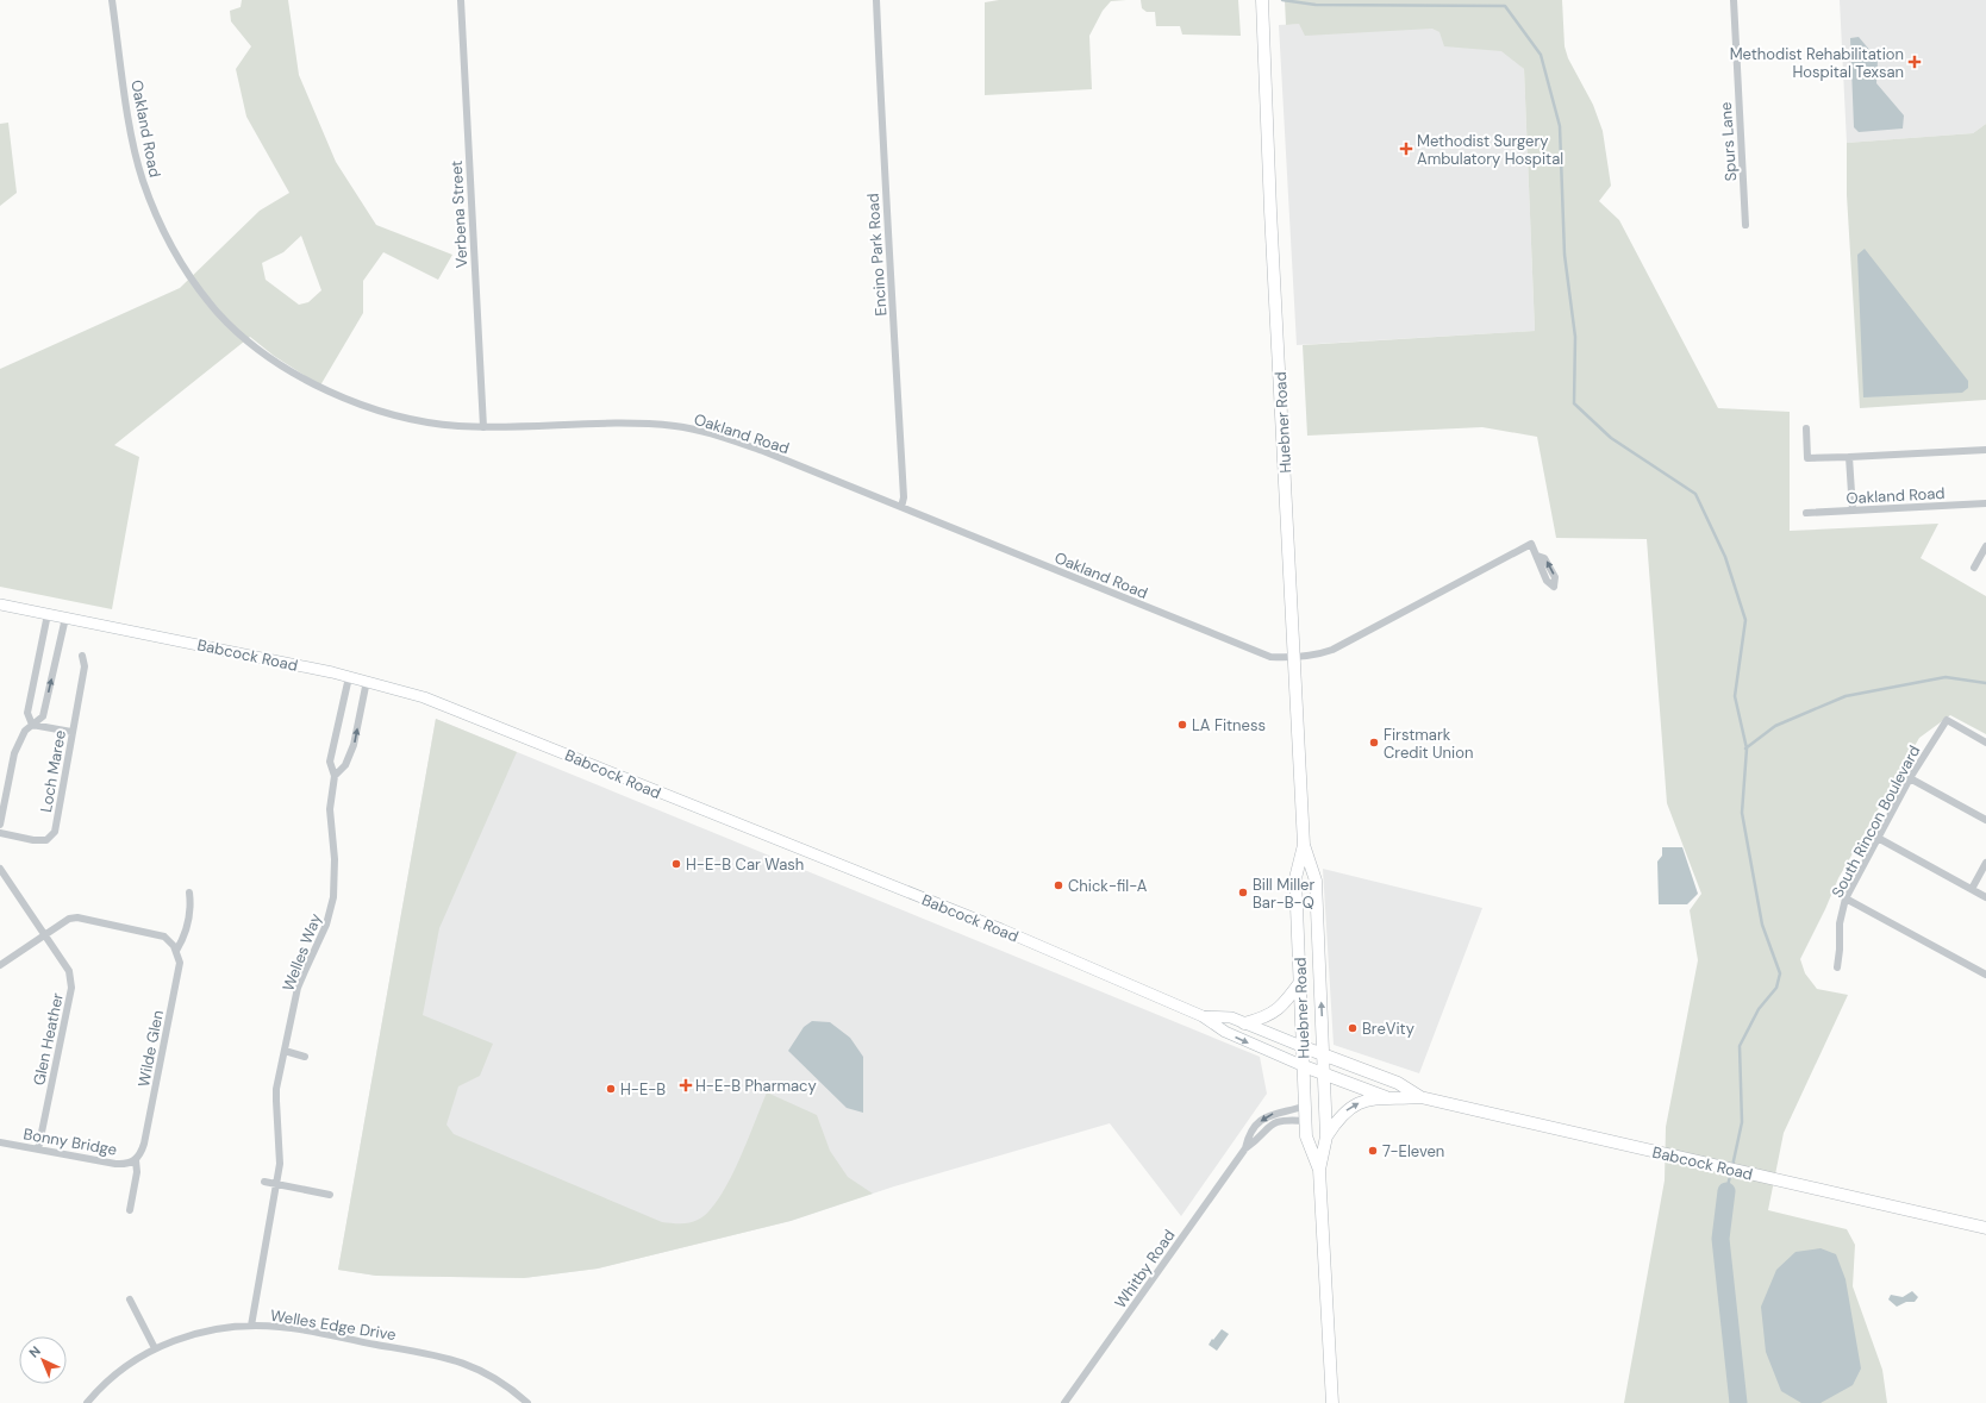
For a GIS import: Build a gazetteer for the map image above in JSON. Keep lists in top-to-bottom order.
{
  "streets": {
    "main road": ["Huebner Road", "Babcock Road"],
    "street": [
      "Oakland Road",
      "Spurs Lane",
      "Verbena Street",
      "Encino Park Road",
      "Loch Maree",
      "South Rincon Boulevard",
      "Welles Way",
      "Glen Heather",
      "Wilde Glen",
      "Bonny Bridge",
      "Whitby Road",
      "Welles Edge Drive"
    ]
  },
  "crossings": [
    ["Oakland Road", "Verbena Street"],
    ["Oakland Road", "Encino Park Road"],
    ["Oakland Road", "Huebner Road"],
    ["Huebner Road", "Babcock Road"],
    ["Huebner Road", "Whitby Road"],
    ["Babcock Road", "Welles Way"],
    ["Welles Way", "Welles Edge Drive"],
    ["Glen Heather", "Bonny Bridge"],
    ["Wilde Glen", "Bonny Bridge"]
  ],
  "places": {
    "health": ["Methodist Rehabilitation Hospital Texsan", "Methodist Surgery Ambulatory Hospital", "H-E-B Pharmacy"],
    "other": [
      "LA Fitness",
      "Firstmark Credit Union",
      "H-E-B Car Wash",
      "Chick-fil-A",
      "Bill Miller Bar-B-Q",
      "BreVity",
      "H-E-B",
      "7-Eleven"
    ]
  },
  "north": "top left"
}
